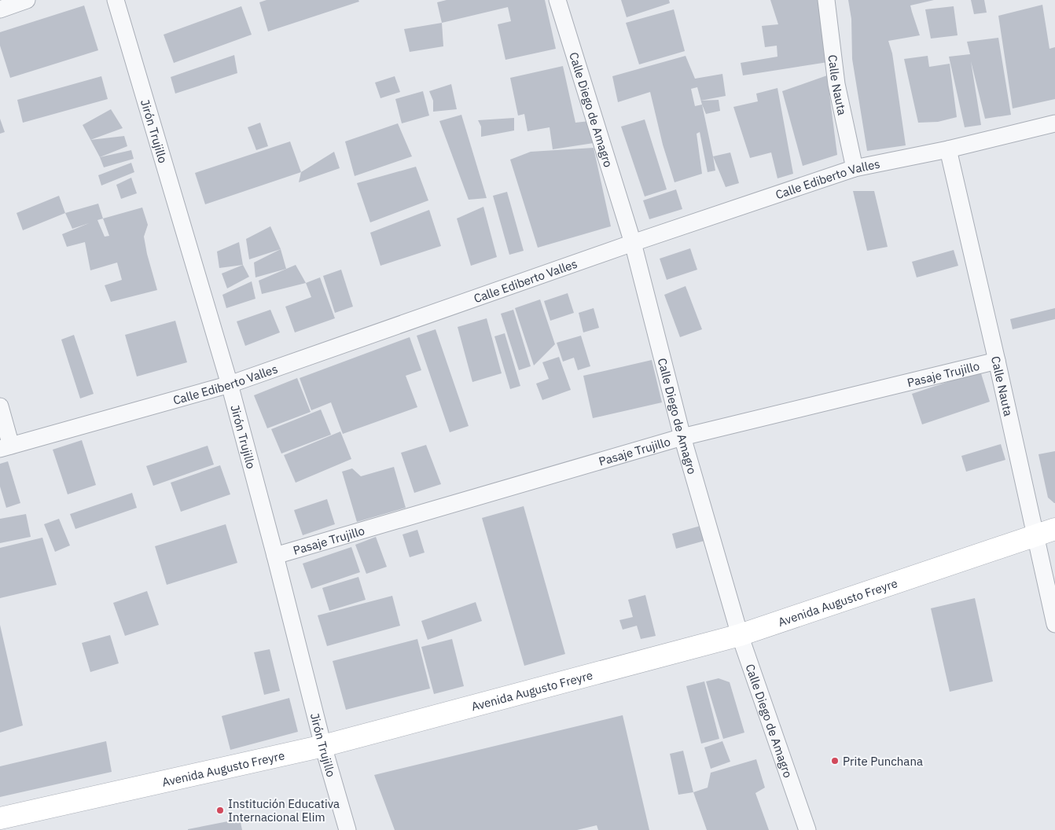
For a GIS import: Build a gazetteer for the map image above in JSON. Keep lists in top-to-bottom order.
{
  "streets": {
    "main road": ["Avenida Augusto Freyre"],
    "street": [
      "Calle Nauta",
      "Calle Diego de Amagro",
      "Jirón Trujillo",
      "Calle Ediberto Valles",
      "Pasaje Trujillo"
    ]
  },
  "crossings": [
    ["Calle Nauta", "Calle Ediberto Valles"],
    ["Calle Nauta", "Pasaje Trujillo"],
    ["Calle Nauta", "Avenida Augusto Freyre"],
    ["Calle Diego de Amagro", "Calle Ediberto Valles"],
    ["Calle Diego de Amagro", "Pasaje Trujillo"],
    ["Calle Diego de Amagro", "Avenida Augusto Freyre"],
    ["Jirón Trujillo", "Calle Ediberto Valles"],
    ["Jirón Trujillo", "Pasaje Trujillo"],
    ["Jirón Trujillo", "Avenida Augusto Freyre"]
  ],
  "places": ["Prite Punchana", "Institución Educativa Internacional Elim"]
}
